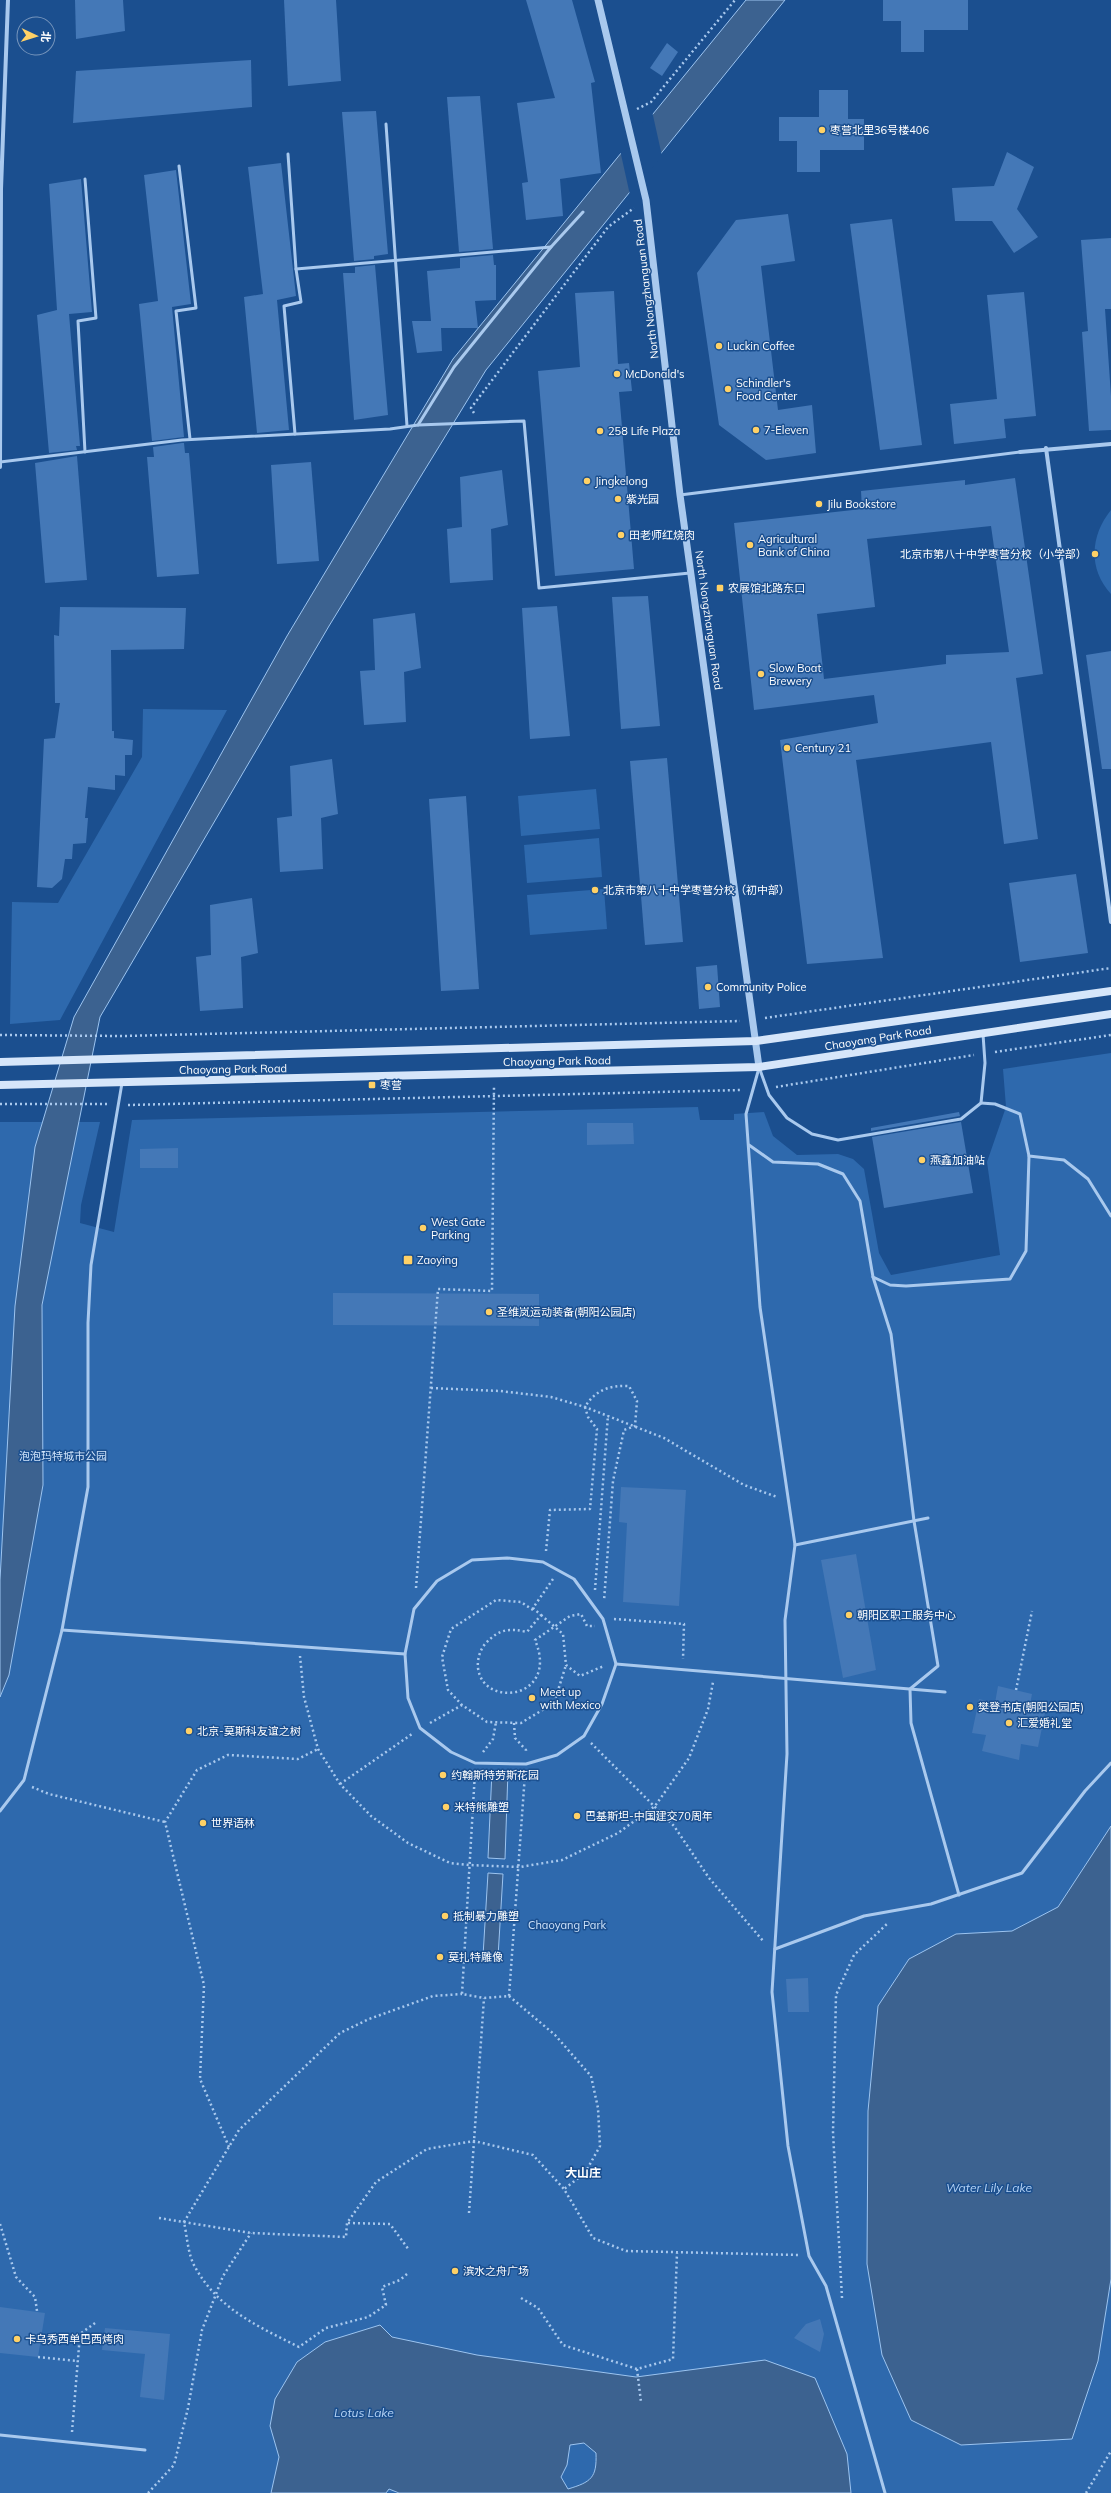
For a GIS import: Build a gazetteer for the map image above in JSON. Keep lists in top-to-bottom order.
{
  "streets": {
    "main road": ["Chaoyang Park Road"],
    "street": ["North Nongzhanguan Road"]
  },
  "crossings": [
    ["North Nongzhanguan Road", "Chaoyang Park Road"]
  ],
  "districts": ["大山庄"],
  "water": ["Water Lily Lake", "Lotus Lake"],
  "parks": ["泡泡玛特城市公园", "Chaoyang Park"],
  "places": {
    "other": [
      "枣营北里36号楼406",
      "Luckin Coffee",
      "McDonald's",
      "Schindler's Food Center",
      "7-Eleven",
      "258 Life Plaza",
      "Jingkelong",
      "紫光园",
      "Jilu Bookstore",
      "田老师红烧肉",
      "Agricultural Bank of China",
      "北京市第八十中学枣营分校（小学部）",
      "Slow Boat Brewery",
      "Century 21",
      "北京市第八十中学枣营分校（初中部）",
      "Community Police",
      "燕鑫加油站",
      "West Gate Parking",
      "圣维岚运动装备(朝阳公园店)",
      "朝阳区职工服务中心",
      "Meet up with Mexico",
      "樊登书店(朝阳公园店)",
      "汇爱婚礼堂",
      "北京-莫斯科友谊之树",
      "约翰斯特劳斯花园",
      "米特熊雕塑",
      "巴基斯坦-中国建交70周年",
      "世界语林",
      "抵制暴力雕塑",
      "莫扎特雕像",
      "滨水之舟广场",
      "卡乌秀西单巴西烤肉"
    ],
    "transit": ["农展馆北路东口", "枣营", "Zaoying"]
  },
  "north": "right"
}
